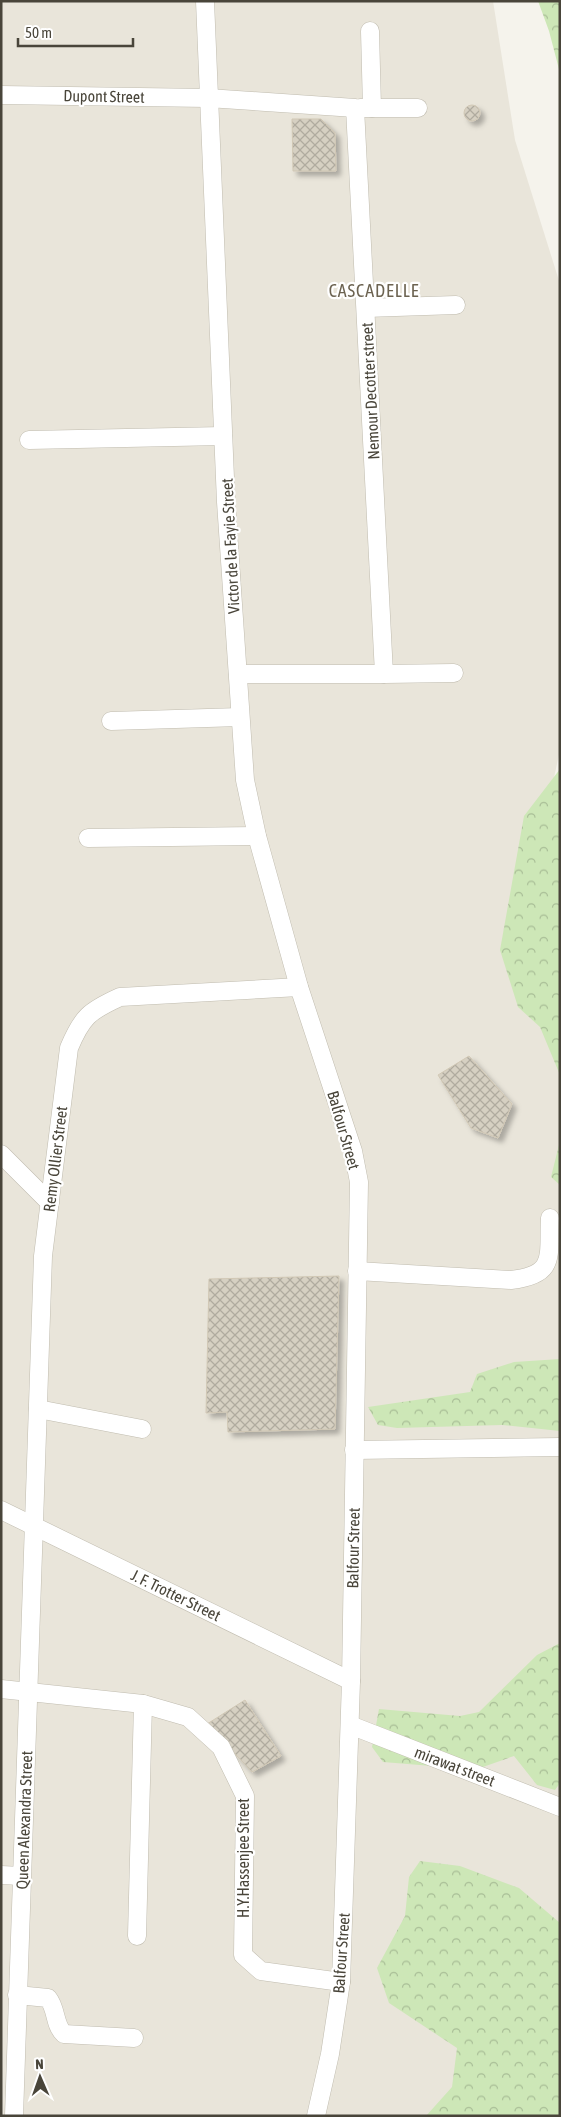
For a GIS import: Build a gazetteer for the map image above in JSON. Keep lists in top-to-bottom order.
{
  "streets": {
    "street": [
      "Dupont Street",
      "Nemour Decotter street",
      "Victor de la Fayie Street",
      "Balfour Street",
      "Remy Ollier Street",
      "J. F. Trotter Street",
      "mirawat street",
      "Queen Alexandra Street",
      "H.Y.Hassenjee Street"
    ]
  },
  "crossings": [
    ["Dupont Street", "Victor de la Fayie Street"],
    ["Victor de la Fayie Street", "Balfour Street"],
    ["Victor de la Fayie Street", "Remy Ollier Street"],
    ["Balfour Street", "Remy Ollier Street"],
    ["Balfour Street", "J. F. Trotter Street"],
    ["Balfour Street", "mirawat street"],
    ["Balfour Street", "H.Y.Hassenjee Street"],
    ["Remy Ollier Street", "J. F. Trotter Street"],
    ["Remy Ollier Street", "Queen Alexandra Street"],
    ["J. F. Trotter Street", "Queen Alexandra Street"],
    ["Queen Alexandra Street", "H.Y.Hassenjee Street"]
  ],
  "districts": ["CASCADELLE"],
  "scale_bar": "50 m",
  "north": "top"
}
